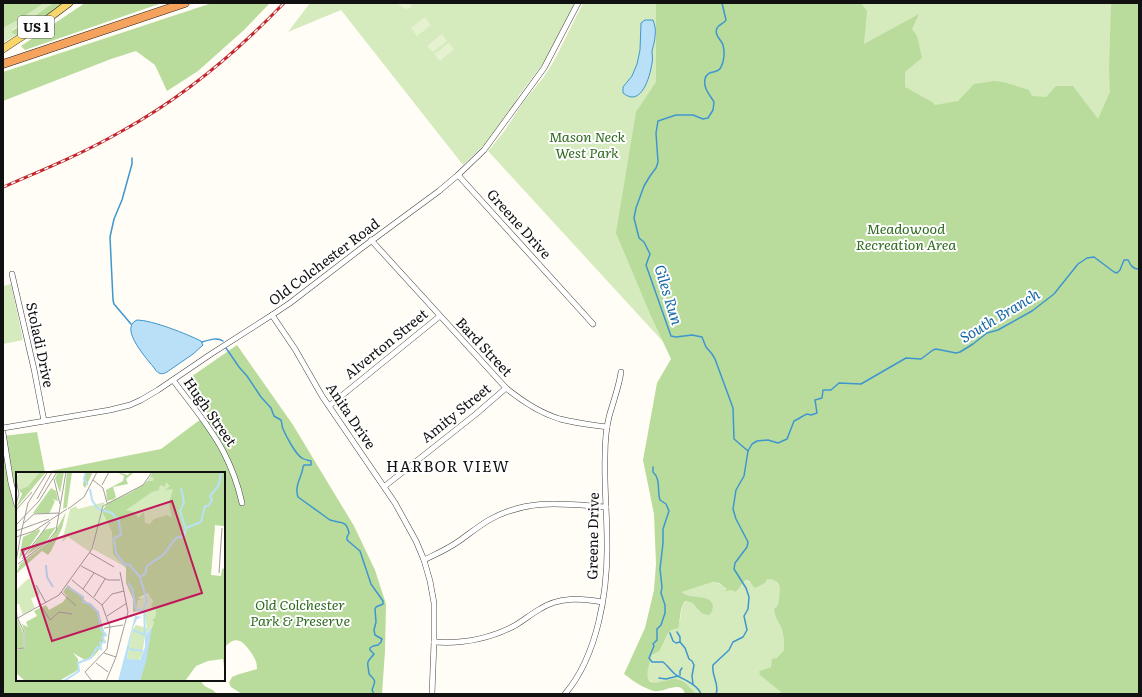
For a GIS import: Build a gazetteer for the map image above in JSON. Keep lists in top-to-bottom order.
{
  "streets": {
    "main road": ["US 1"],
    "street": [
      "Greene Drive",
      "Old Colchester Road",
      "Alverton Street",
      "Stoladi Drive",
      "Bard Street",
      "Hugh Street",
      "Amity Street",
      "Anita Drive"
    ]
  },
  "crossings": [
    ["Greene Drive", "Old Colchester Road"],
    ["Greene Drive", "Bard Street"],
    ["Old Colchester Road", "Stoladi Drive"],
    ["Old Colchester Road", "Bard Street"],
    ["Old Colchester Road", "Hugh Street"],
    ["Old Colchester Road", "Anita Drive"],
    ["Alverton Street", "Bard Street"],
    ["Alverton Street", "Anita Drive"],
    ["Bard Street", "Amity Street"],
    ["Amity Street", "Anita Drive"]
  ],
  "districts": ["HARBOR VIEW"],
  "water": ["Giles Run", "South Branch"],
  "parks": ["Mason Neck West Park", "Meadowood Recreation Area", "Old Colchester Park & Preserve"]
}
